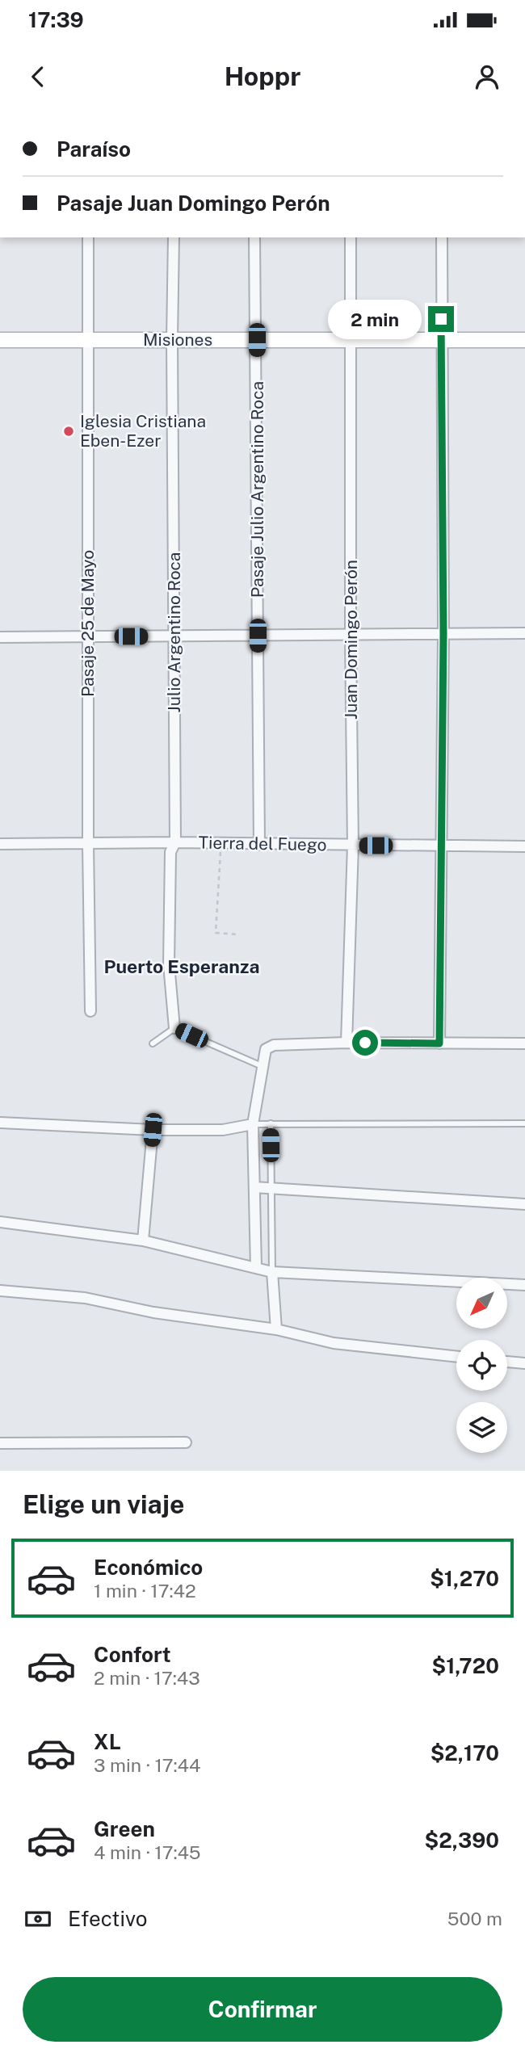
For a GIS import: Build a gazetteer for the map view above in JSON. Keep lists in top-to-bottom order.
{
  "streets": {
    "street": [
      "Misiones",
      "Pasaje Julio Argentino Roca",
      "Pasaje 25 de Mayo",
      "Julio Argentino Roca",
      "Juan Domingo Perón",
      "Tierra del Fuego"
    ]
  },
  "crossings": [
    ["Misiones", "Pasaje Julio Argentino Roca"],
    ["Misiones", "Pasaje 25 de Mayo"],
    ["Misiones", "Julio Argentino Roca"],
    ["Misiones", "Juan Domingo Perón"],
    ["Pasaje Julio Argentino Roca", "Tierra del Fuego"],
    ["Pasaje 25 de Mayo", "Tierra del Fuego"],
    ["Julio Argentino Roca", "Tierra del Fuego"],
    ["Juan Domingo Perón", "Tierra del Fuego"]
  ],
  "districts": ["Puerto Esperanza"],
  "places": ["Iglesia Cristiana Eben-Ezer"],
  "north": "bottom left",
  "page": {
    "status": "17:39",
    "header": "Hoppr",
    "banner": ["Paraíso", "Pasaje Juan Domingo Perón"],
    "bubble": "2 min",
    "heading": "Elige un viaje",
    "list": [
      {
        "name": "Económico",
        "note": "1 min · 17:42",
        "value": "$1,270"
      },
      {
        "name": "Confort",
        "note": "2 min · 17:43",
        "value": "$1,720"
      },
      {
        "name": "XL",
        "note": "3 min · 17:44",
        "value": "$2,170"
      },
      {
        "name": "Green",
        "note": "4 min · 17:45",
        "value": "$2,390"
      }
    ],
    "pay": ["Efectivo", "500 m"],
    "buttons": "Confirmar"
  }
}
